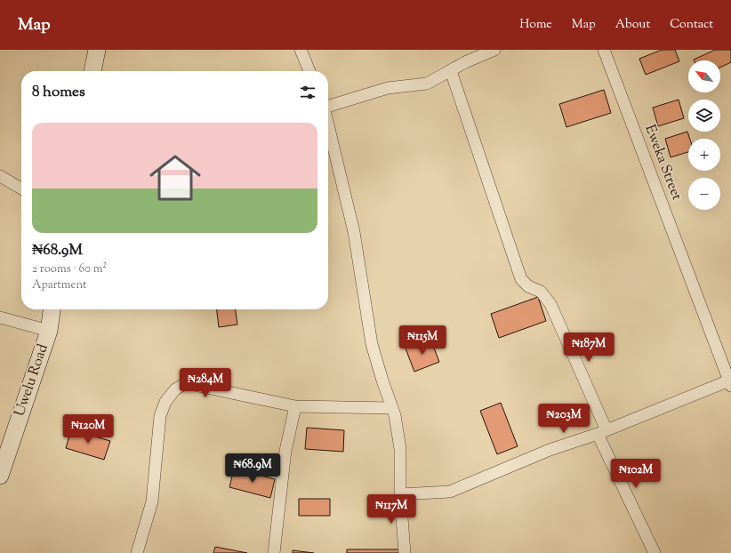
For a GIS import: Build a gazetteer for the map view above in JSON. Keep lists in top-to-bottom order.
{
  "streets": {
    "street": ["Eweka Street", "Uwelu Road"]
  },
  "north": "top left",
  "page": {
    "header": "Map",
    "nav": [
      "Home",
      "Map",
      "About",
      "Contact"
    ],
    "map_buttons": ["+", "−"],
    "heading": "8 homes",
    "list": [
      {
        "name": "₦68.9M",
        "note": "2 rooms · 60 m² · Apartment"
      }
    ],
    "price": [
      "₦115M",
      "₦187M",
      "₦284M",
      "₦203M",
      "₦120M",
      "₦68.9M",
      "₦102M",
      "₦117M"
    ]
  }
}
